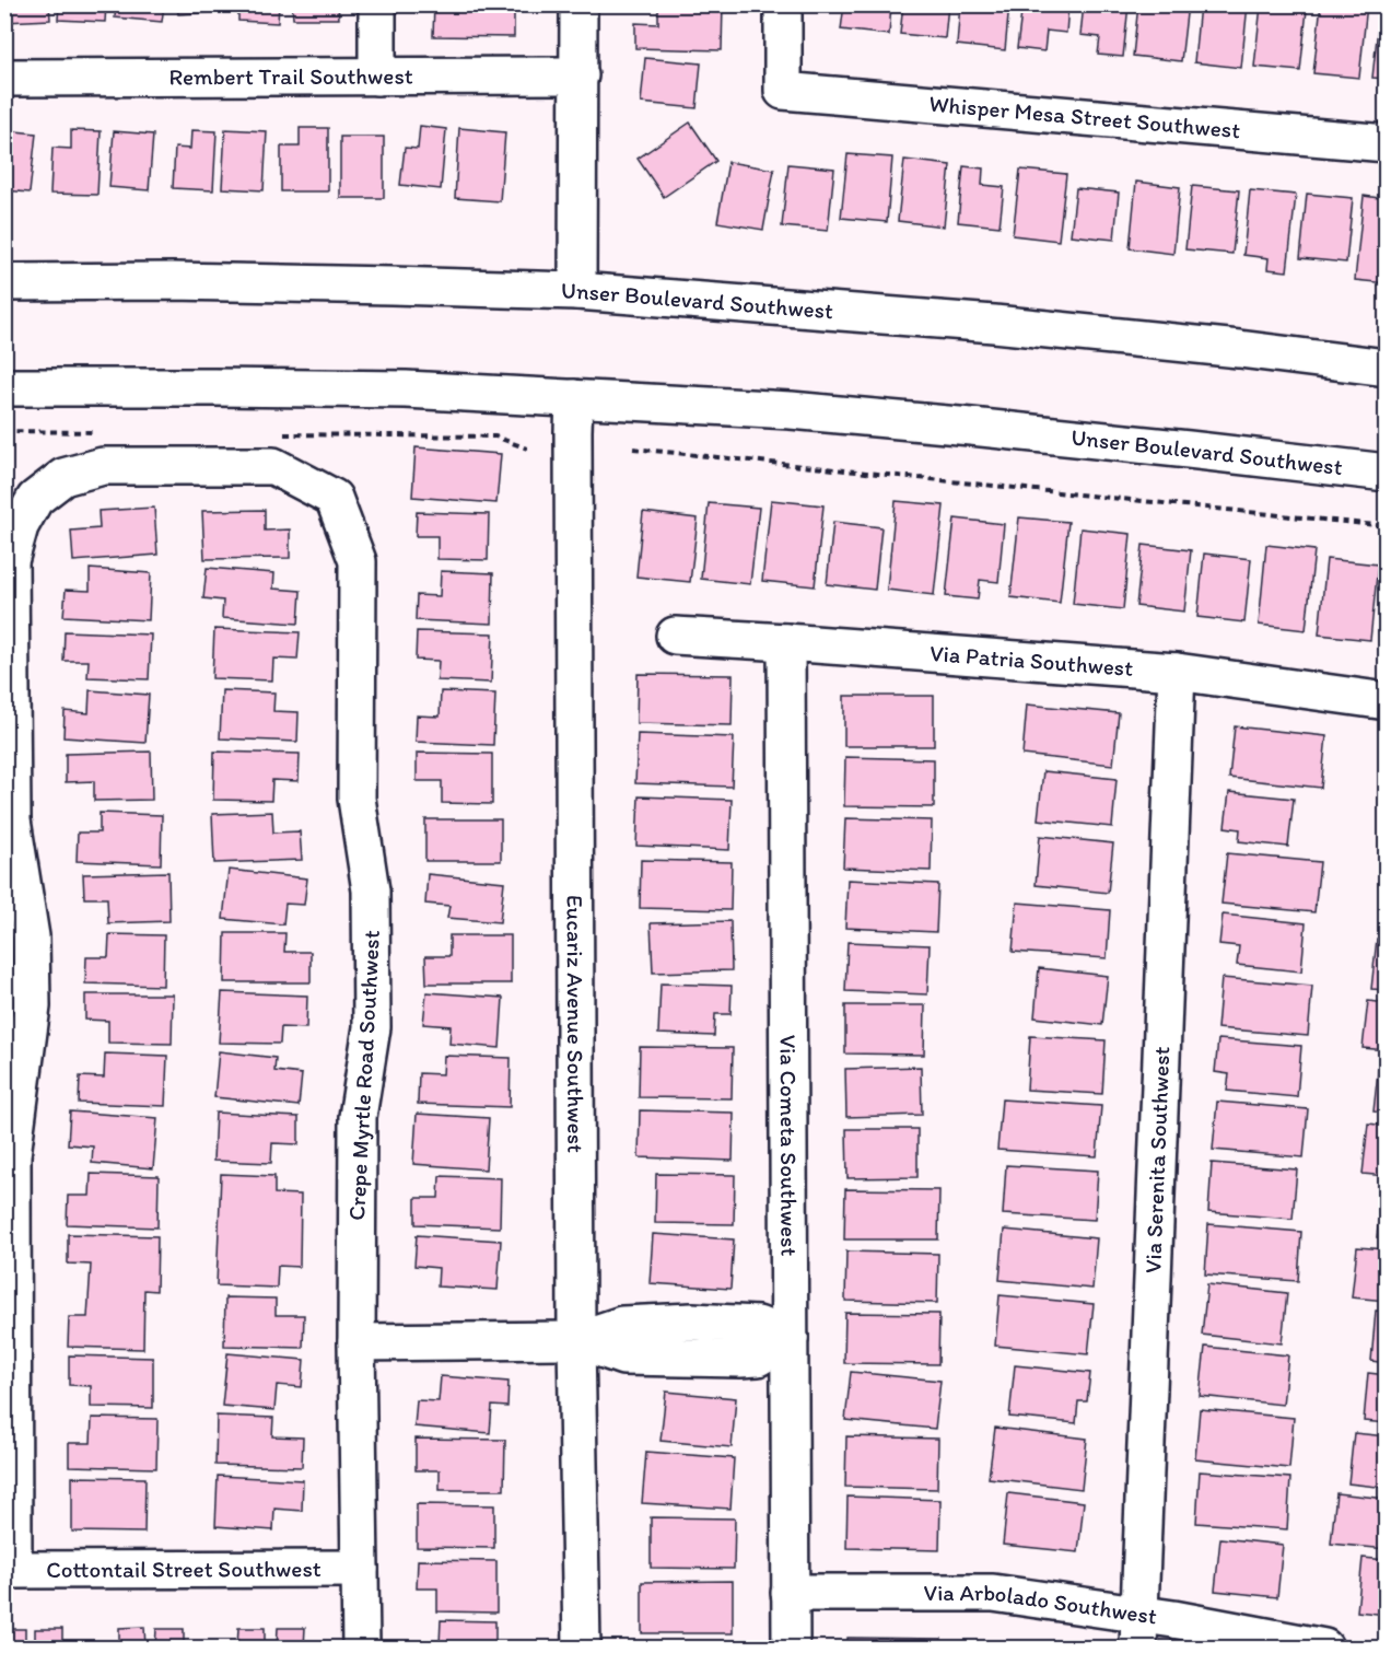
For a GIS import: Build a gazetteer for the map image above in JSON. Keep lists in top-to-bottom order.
{
  "streets": {
    "street": [
      "Rembert Trail Southwest",
      "Whisper Mesa Street Southwest",
      "Unser Boulevard Southwest",
      "Via Patria Southwest",
      "Eucariz Avenue Southwest",
      "Crepe Myrtle Road Southwest",
      "Via Cometa Southwest",
      "Via Serenita Southwest",
      "Cottontail Street Southwest",
      "Via Arbolado Southwest"
    ]
  },
  "crossings": [
    ["Unser Boulevard Southwest", "Eucariz Avenue Southwest"],
    ["Via Patria Southwest", "Via Cometa Southwest"],
    ["Via Patria Southwest", "Via Serenita Southwest"],
    ["Crepe Myrtle Road Southwest", "Cottontail Street Southwest"],
    ["Via Cometa Southwest", "Via Arbolado Southwest"],
    ["Via Serenita Southwest", "Via Arbolado Southwest"]
  ]
}
